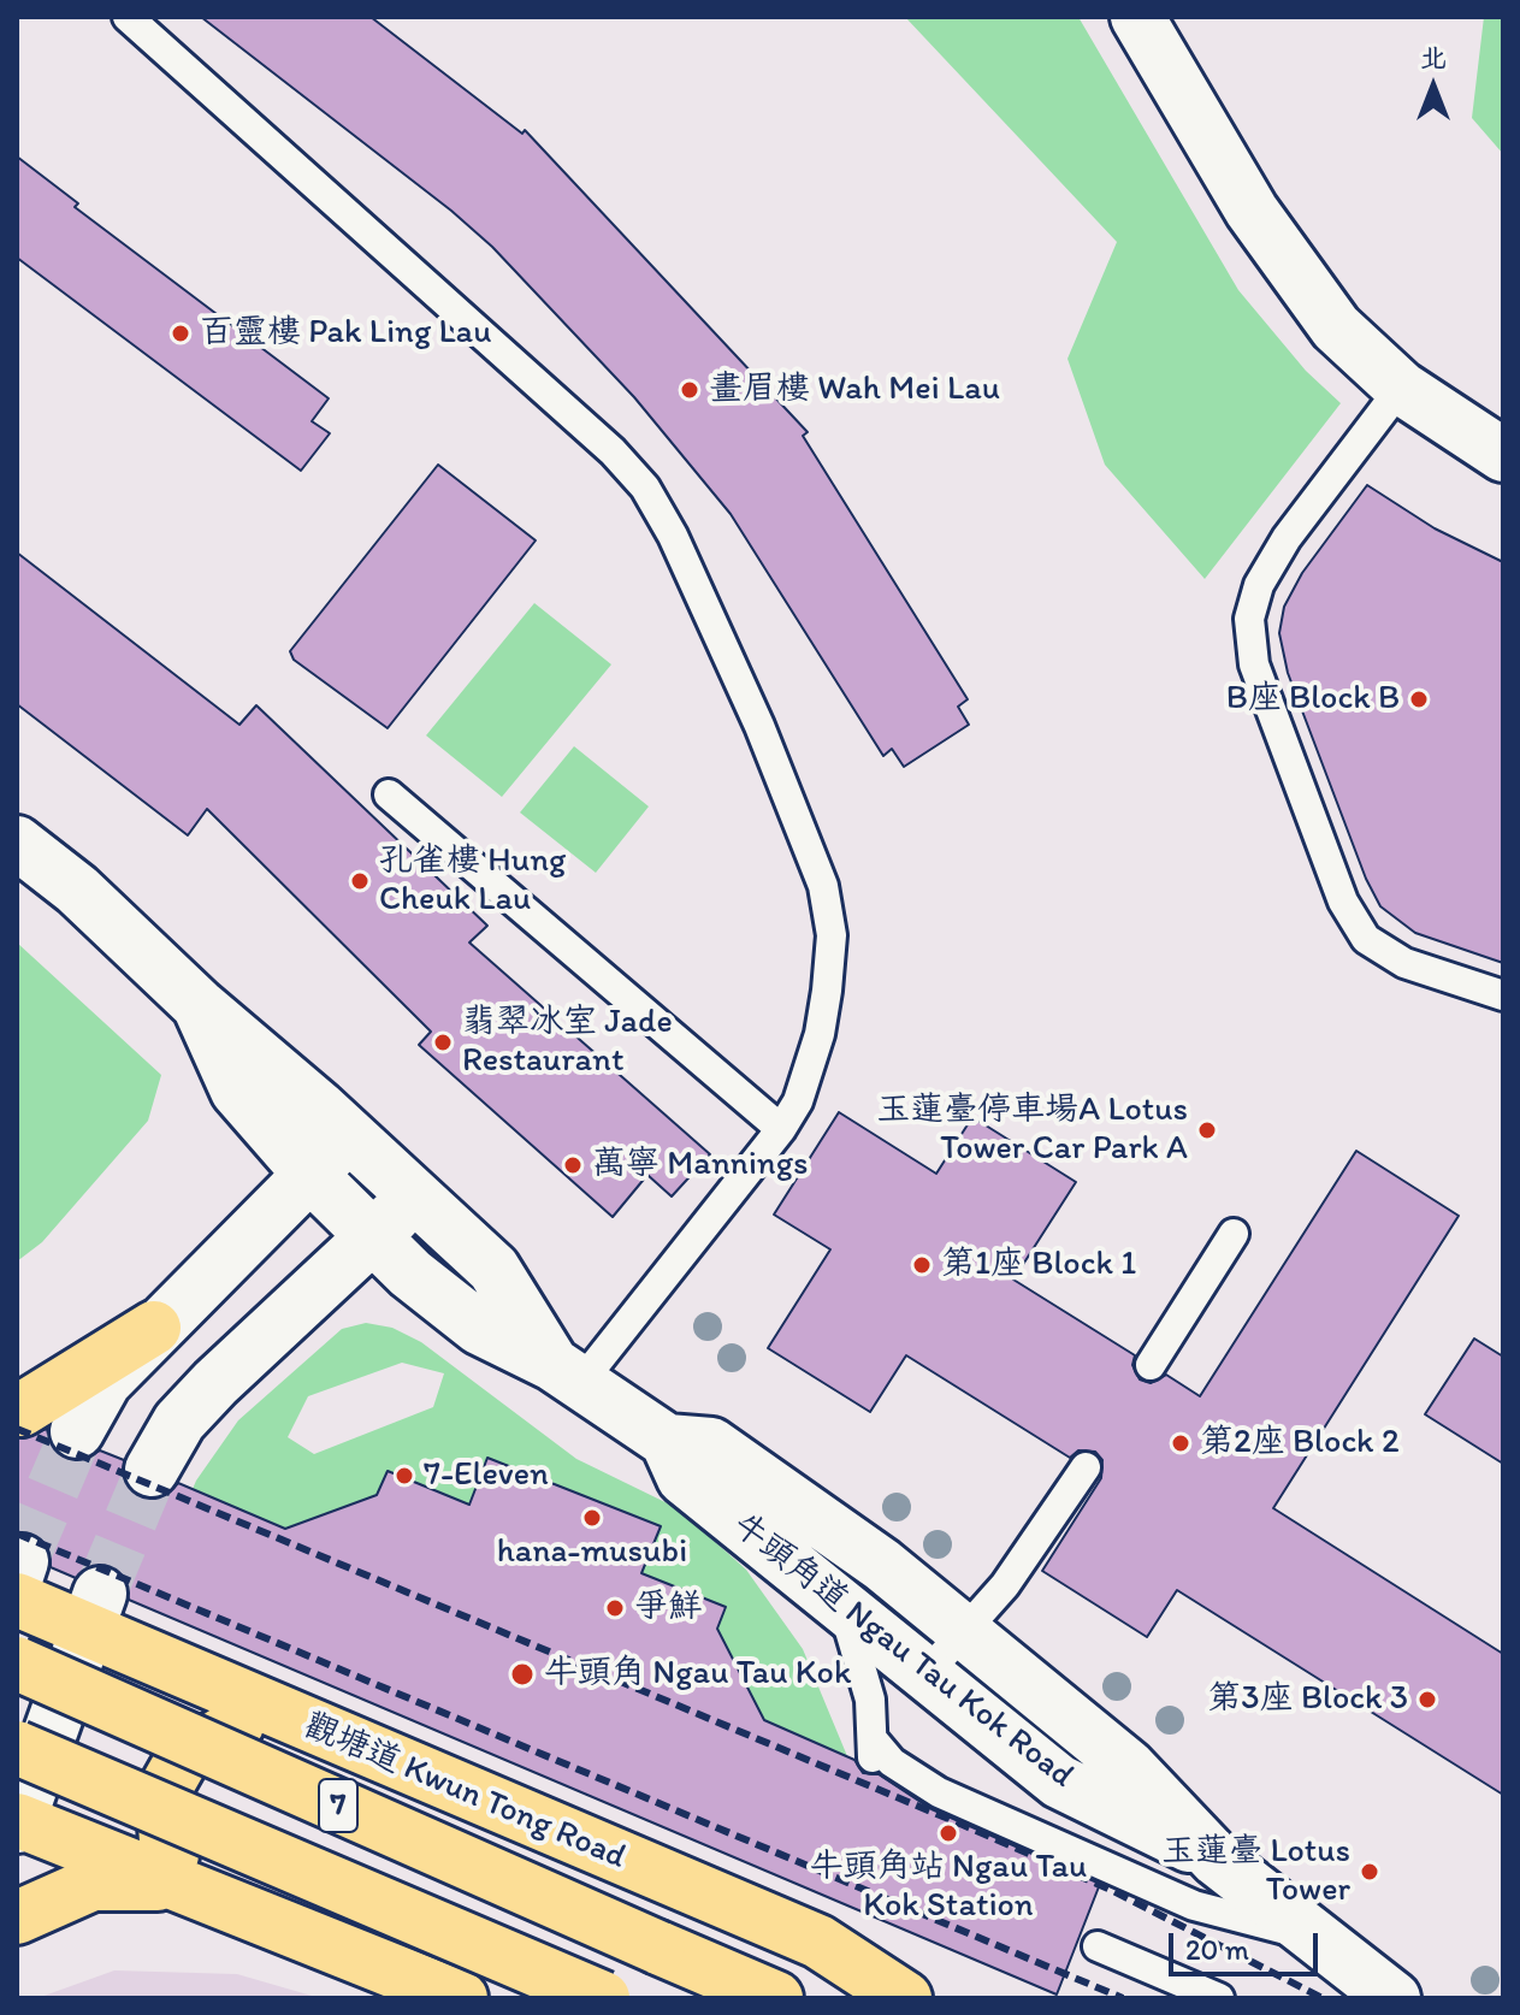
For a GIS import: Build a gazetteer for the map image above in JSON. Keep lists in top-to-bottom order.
{
  "streets": {
    "main road": ["牛頭角道 Ngau Tau Kok Road", "觀塘道 Kwun Tong Road", "7"]
  },
  "places": [
    "百靈樓 Pak Ling Lau",
    "畫眉樓 Wah Mei Lau",
    "B座 Block B",
    "孔雀樓 Hung Cheuk Lau",
    "翡翠冰室 Jade Restaurant",
    "玉蓮臺停車場A Lotus Tower Car Park A",
    "萬寧 Mannings",
    "第1座 Block 1",
    "第2座 Block 2",
    "7-Eleven",
    "hana-musubi",
    "爭鮮",
    "牛頭角 Ngau Tau Kok",
    "第3座 Block 3",
    "牛頭角站 Ngau Tau Kok Station",
    "玉蓮臺 Lotus Tower"
  ],
  "scale_bar": "20 m",
  "north": "top"
}
